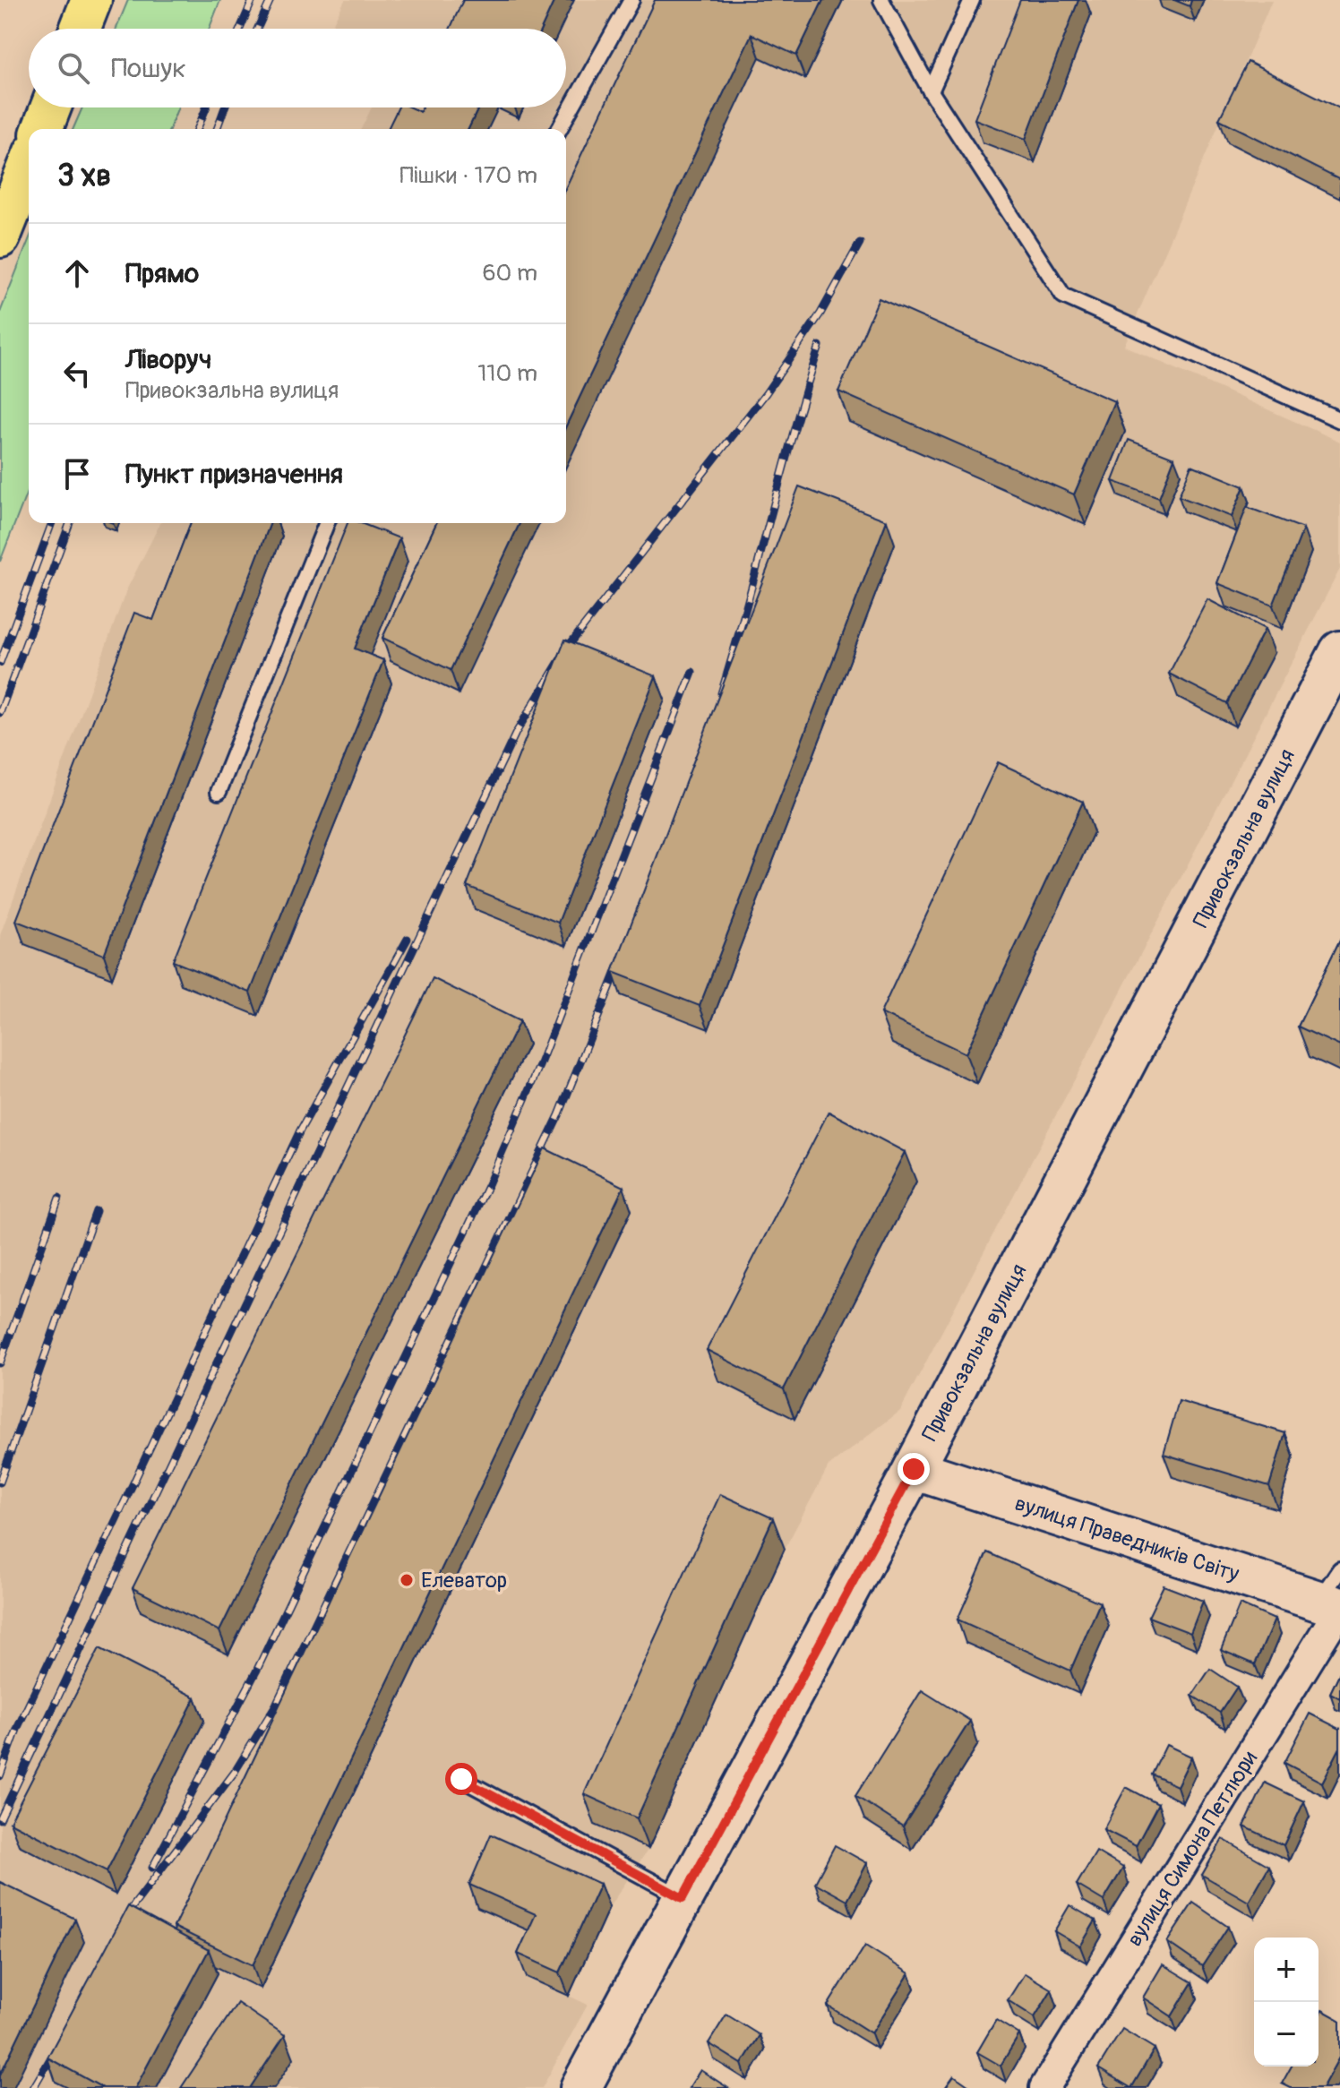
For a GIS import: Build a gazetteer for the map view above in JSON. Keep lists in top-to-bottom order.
{
  "streets": {
    "street": ["Привокзальна вулиця", "вулиця Праведників Світу", "вулиця Симона Петлюри"]
  },
  "crossings": [
    ["Привокзальна вулиця", "вулиця Праведників Світу"],
    ["вулиця Праведників Світу", "вулиця Симона Петлюри"]
  ],
  "places": ["Елеватор"],
  "page": {
    "search": "Пошук",
    "heading": ["3 хв", "Пішки · 170 m"],
    "list": [
      ["Прямо", "60 m"],
      ["Ліворуч", "Привокзальна вулиця", "110 m"],
      "Пункт призначення"
    ],
    "map_buttons": ["+", "−"]
  }
}
